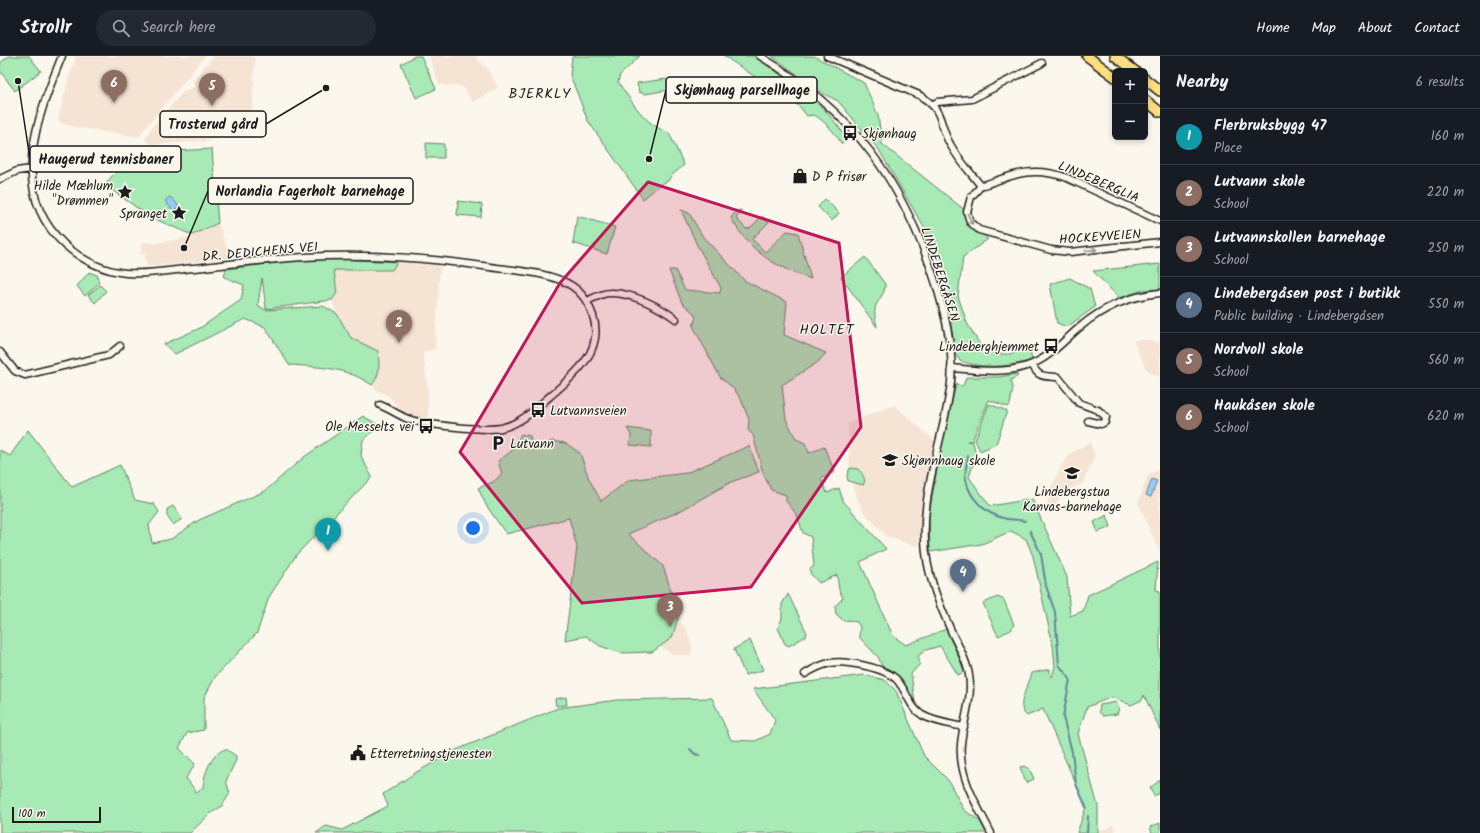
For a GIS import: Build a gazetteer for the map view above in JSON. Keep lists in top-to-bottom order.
{
  "streets": {
    "street": [
      "LINDEBERGLIA",
      "HOCKEYVEIEN",
      "DR. DEDICHENS VEI",
      "LINDEBERGÅSEN"
    ]
  },
  "crossings": [
    ["LINDEBERGLIA", "HOCKEYVEIEN"]
  ],
  "districts": ["BJERKLY", "HOLTET"],
  "places": {
    "other": [
      "Haugerud tennisbaner",
      "Trosterud gård",
      "Skjønhaug parsellhage",
      "Norlandia Fagerholt barnehage"
    ],
    "bus stop": [
      "Skjønhaug",
      "Lindeberghjemmet",
      "Lutvannsveien",
      "Ole Messelts vei"
    ],
    "shop": ["D P frisør"],
    "place": ["Hilde Mæhlum \"Drømmen\"", "Spranget"],
    "parking": ["Lutvann"],
    "school or university": ["Skjønnhaug skole", "Lindebergstua Kanvas-barnehage"],
    "public building": ["Etterretningstjenesten"]
  },
  "scale_bar": "100 m",
  "page": {
    "header": "Strollr",
    "search": "Search here",
    "nav": [
      "Home",
      "Map",
      "About",
      "Contact"
    ],
    "heading": ["Nearby", "6 results"],
    "map_buttons": ["+", "−"],
    "pins": [
      "6",
      "5",
      "2",
      "1",
      "4",
      "3"
    ],
    "list": [
      {
        "mark": "1",
        "name": "Flerbruksbygg 47",
        "note": "Place",
        "value": "160 m"
      },
      {
        "mark": "2",
        "name": "Lutvann skole",
        "note": "School",
        "value": "220 m"
      },
      {
        "mark": "3",
        "name": "Lutvannskollen barnehage",
        "note": "School",
        "value": "250 m"
      },
      {
        "mark": "4",
        "name": "Lindebergåsen post i butikk",
        "note": "Public building · Lindebergåsen",
        "value": "550 m"
      },
      {
        "mark": "5",
        "name": "Nordvoll skole",
        "note": "School",
        "value": "560 m"
      },
      {
        "mark": "6",
        "name": "Haukåsen skole",
        "note": "School",
        "value": "620 m"
      }
    ],
    "scale": "100 m"
  }
}
